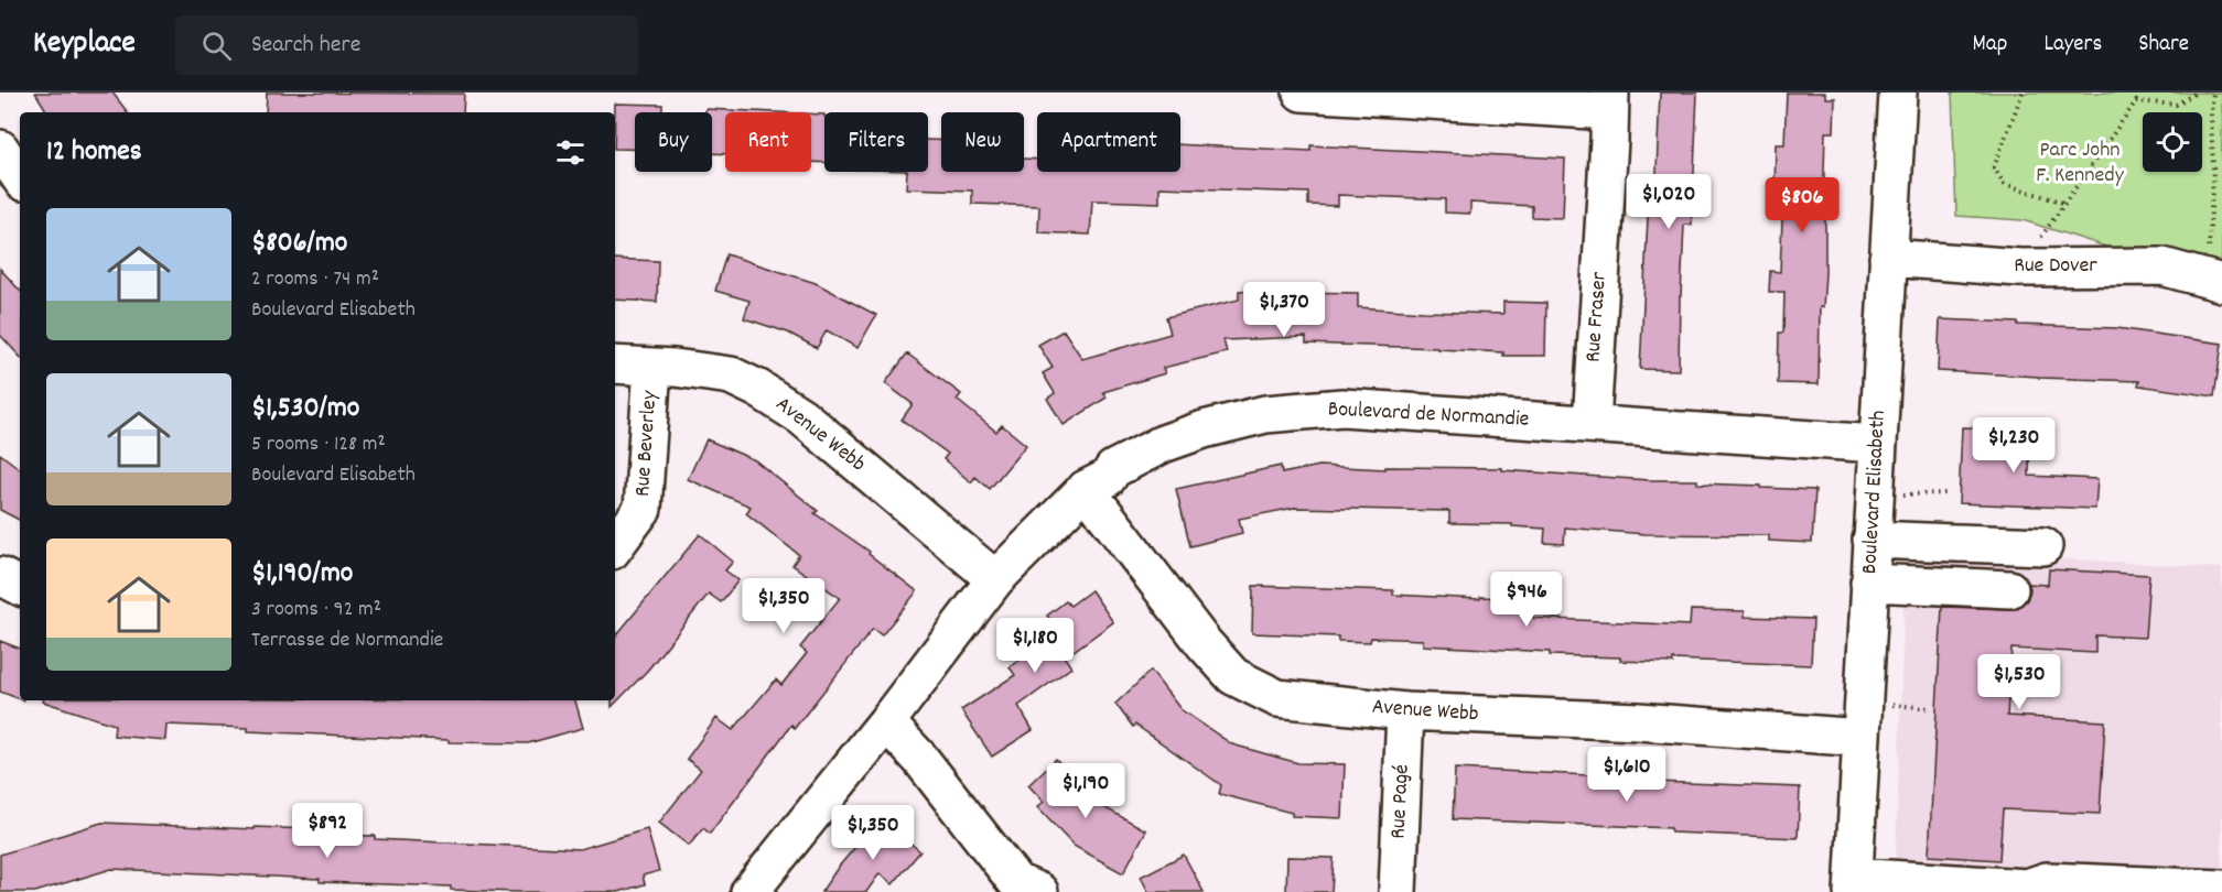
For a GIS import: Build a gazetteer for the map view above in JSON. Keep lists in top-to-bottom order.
{
  "streets": {
    "street": [
      "Rue Dover",
      "Rue Fraser",
      "Boulevard de Normandie",
      "Avenue Webb",
      "Rue Beverley",
      "Boulevard Elisabeth",
      "Rue Pagé"
    ]
  },
  "crossings": [
    ["Rue Dover", "Boulevard Elisabeth"],
    ["Rue Fraser", "Boulevard de Normandie"],
    ["Boulevard de Normandie", "Avenue Webb"],
    ["Boulevard de Normandie", "Boulevard Elisabeth"],
    ["Avenue Webb", "Rue Beverley"],
    ["Avenue Webb", "Boulevard Elisabeth"],
    ["Avenue Webb", "Rue Pagé"]
  ],
  "parks": ["Parc John F. Kennedy"],
  "page": {
    "header": "Keyplace",
    "search": "Search here",
    "nav": ["Map", "Layers", "Share"],
    "chip": [
      "Buy",
      "Rent",
      "Filters",
      "New",
      "Apartment"
    ],
    "heading": "12 homes",
    "price": [
      "$1,020",
      "$806",
      "$1,370",
      "$1,230",
      "$946",
      "$1,350",
      "$1,180",
      "$1,530",
      "$1,610",
      "$1,190",
      "$892",
      "$1,350"
    ],
    "list": [
      {
        "name": "$806/mo",
        "note": "2 rooms · 74 m² · Boulevard Elisabeth"
      },
      {
        "name": "$1,530/mo",
        "note": "5 rooms · 128 m² · Boulevard Elisabeth"
      },
      {
        "name": "$1,190/mo",
        "note": "3 rooms · 92 m² · Terrasse de Normandie"
      }
    ]
  }
}
